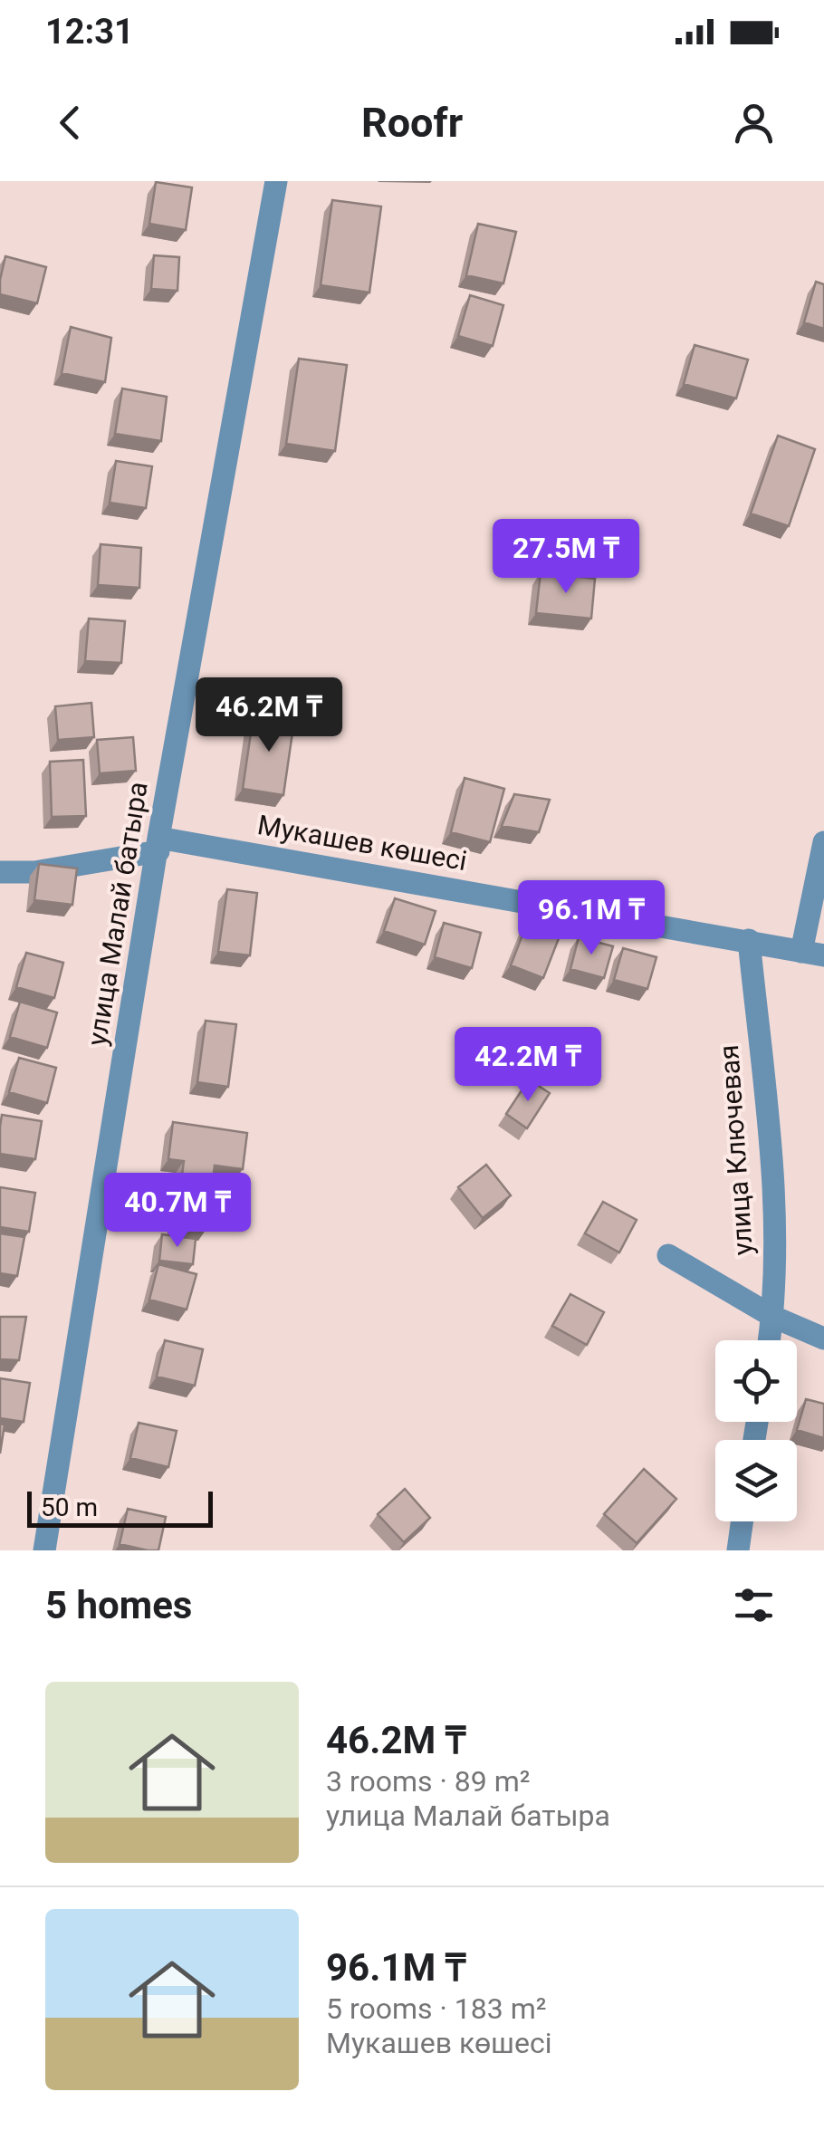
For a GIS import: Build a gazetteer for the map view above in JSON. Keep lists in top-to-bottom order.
{
  "streets": {
    "street": ["Мукашев көшесі", "улица Малай батыра", "улица Ключевая"]
  },
  "crossings": [
    ["Мукашев көшесі", "улица Малай батыра"],
    ["Мукашев көшесі", "улица Ключевая"]
  ],
  "scale_bar": "50 m",
  "page": {
    "status": "12:31",
    "header": "Roofr",
    "price": [
      "27.5M ₸",
      "46.2M ₸",
      "96.1M ₸",
      "42.2M ₸",
      "40.7M ₸"
    ],
    "scale": "50 m",
    "heading": "5 homes",
    "list": [
      {
        "name": "46.2M ₸",
        "note": "3 rooms · 89 m² · улица Малай батыра"
      },
      {
        "name": "96.1M ₸",
        "note": "5 rooms · 183 m² · Мукашев көшесі"
      }
    ]
  }
}
